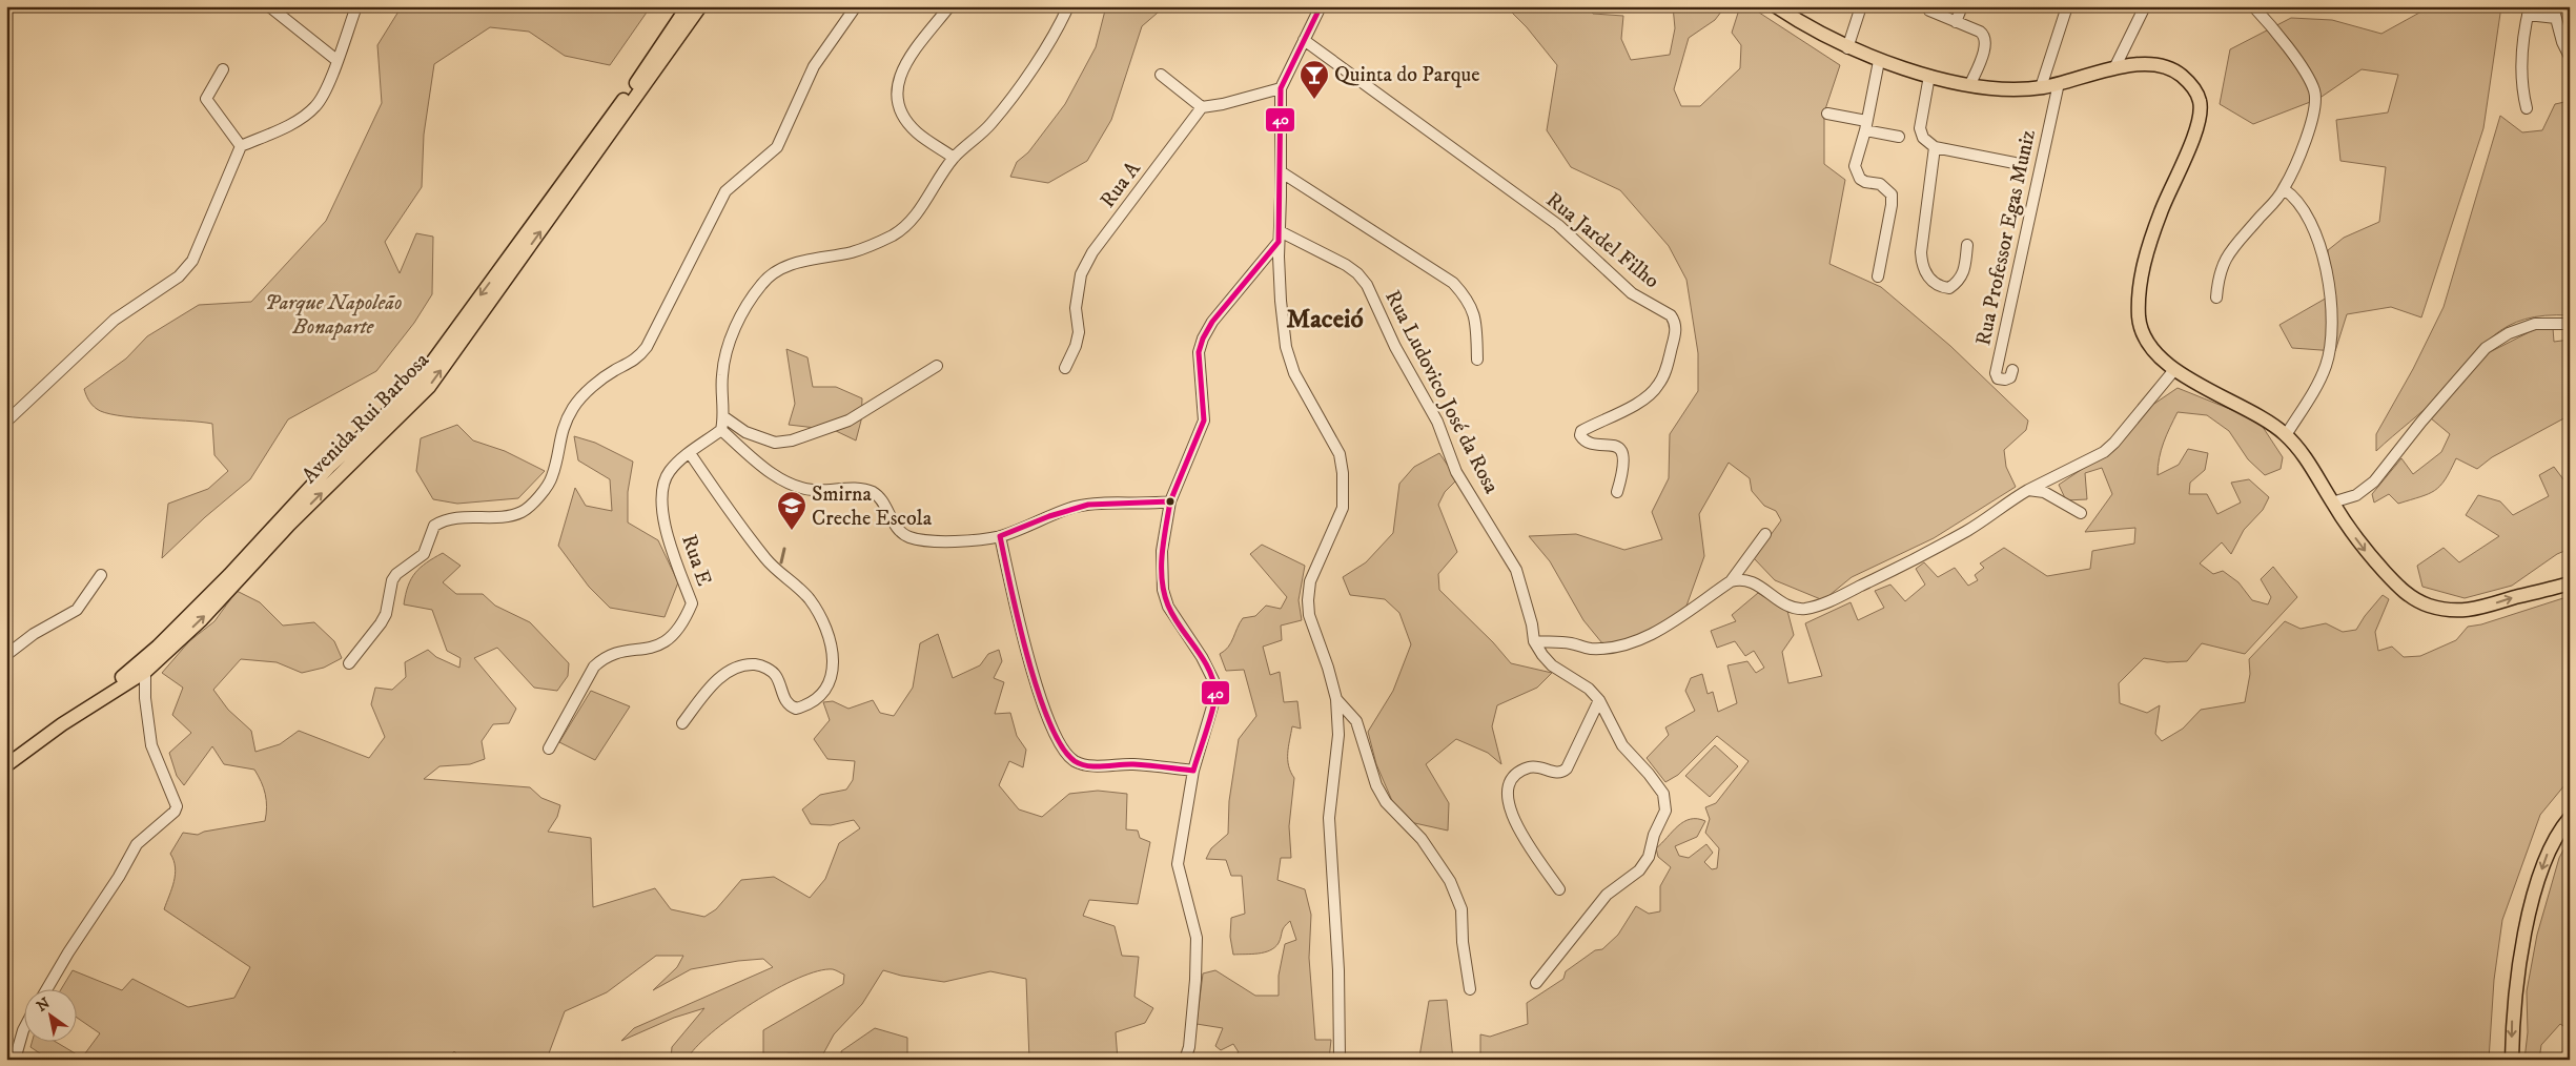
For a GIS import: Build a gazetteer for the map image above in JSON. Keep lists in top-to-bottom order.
{
  "streets": {
    "main road": ["Avenida Rui Barbosa"],
    "street": [
      "Rua A",
      "Rua Professor Egas Muniz",
      "Rua Jardel Filho",
      "Rua Ludovico José da Rosa",
      "Rua E"
    ]
  },
  "districts": ["Maceió"],
  "parks": ["Parque Napoleão Bonaparte"],
  "places": {
    "bar": ["Quinta do Parque"],
    "school or university": ["Smirna Creche Escola"]
  },
  "lines": ["transit line 40"],
  "north": "top left"
}
